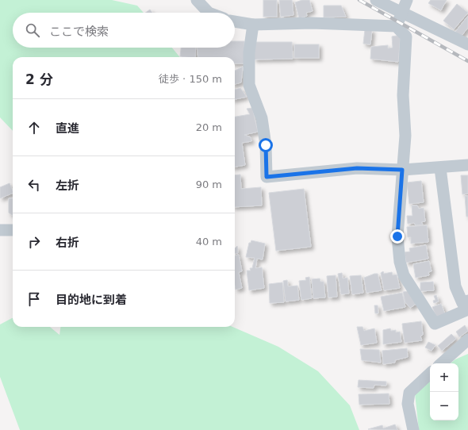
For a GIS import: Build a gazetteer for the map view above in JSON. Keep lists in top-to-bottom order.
{
  "page": {
    "search": "ここで検索",
    "heading": ["2 分", "徒歩 · 150 m"],
    "list": [
      ["直進", "20 m"],
      ["左折", "90 m"],
      ["右折", "40 m"],
      "目的地に到着"
    ],
    "map_buttons": ["+", "−"]
  }
}
